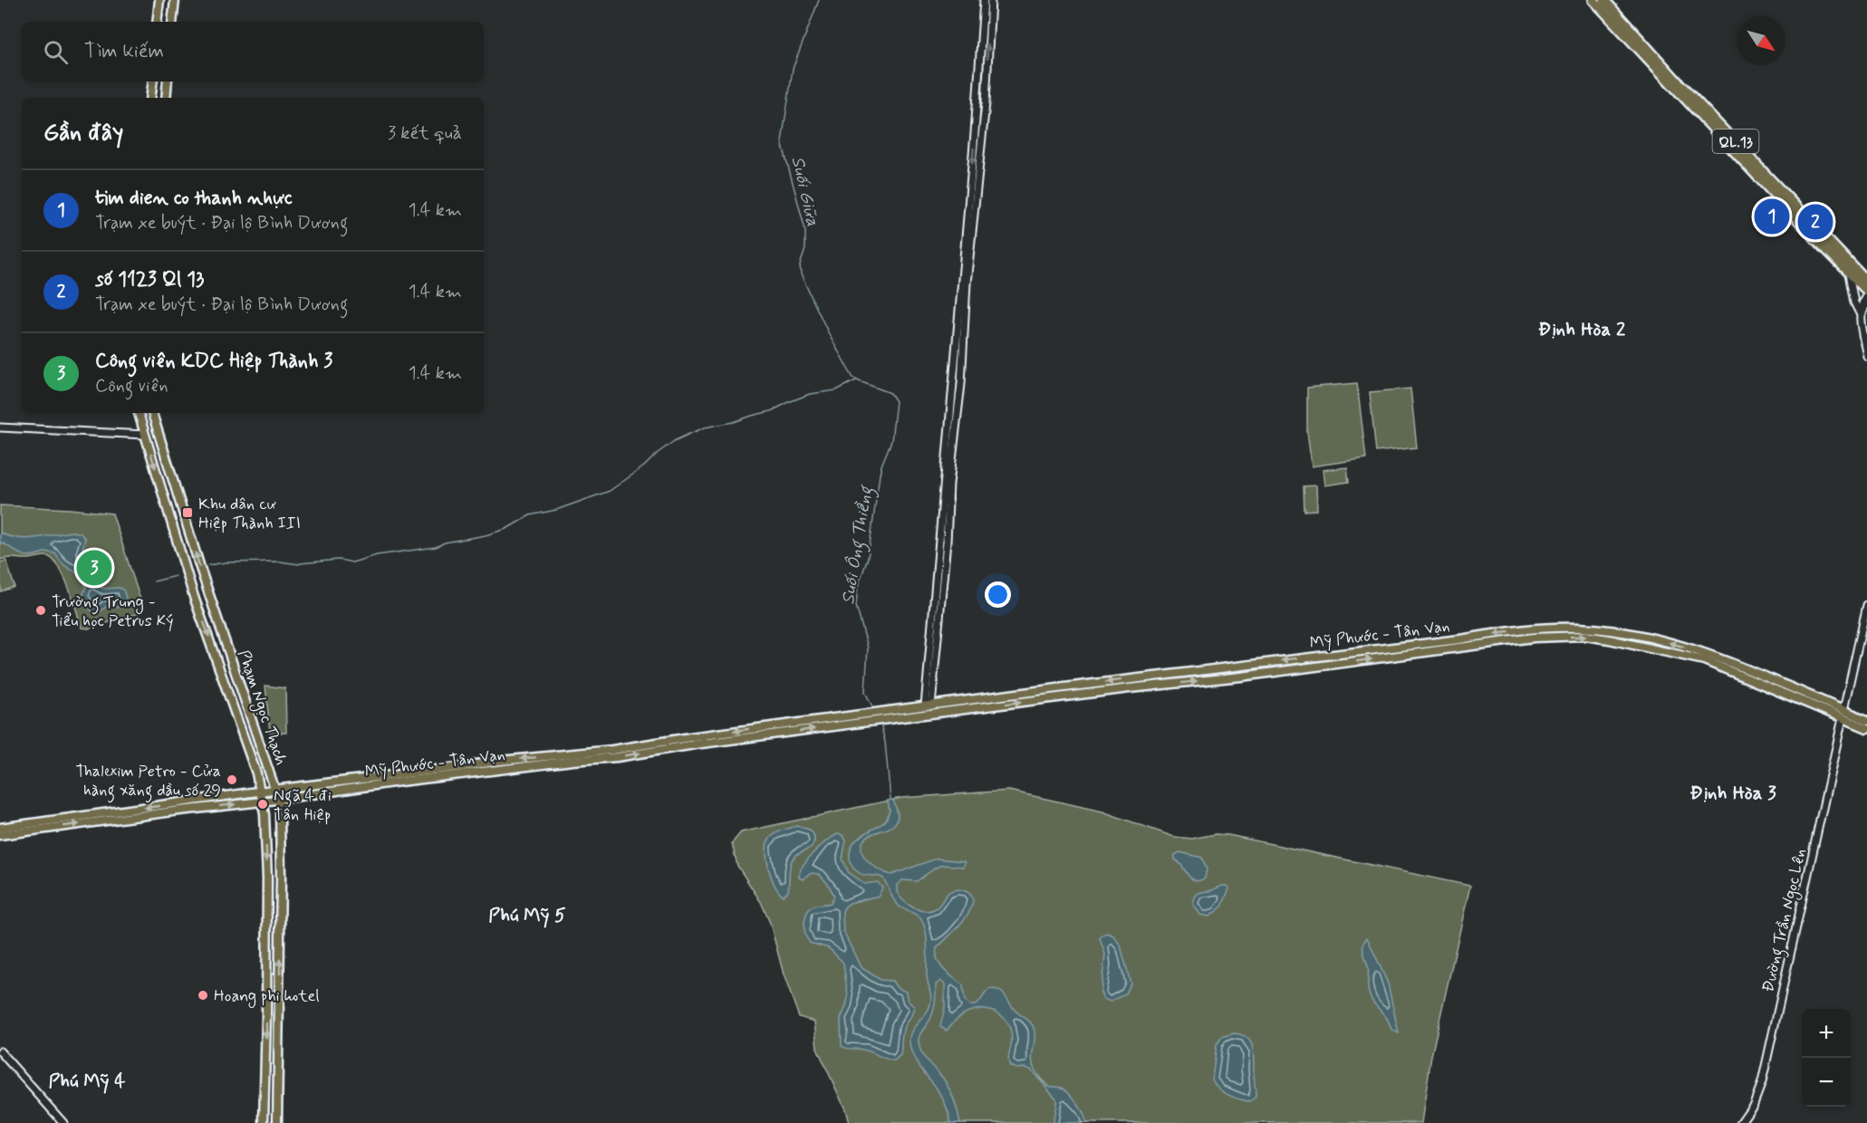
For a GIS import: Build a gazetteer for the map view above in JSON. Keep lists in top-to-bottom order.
{
  "streets": {
    "highway": ["QL.13"],
    "main road": ["Mỹ Phước - Tân Vạn", "Phạm Ngọc Thạch"],
    "street": ["Đường Trần Ngọc Lên"]
  },
  "crossings": [
    ["Mỹ Phước - Tân Vạn", "Phạm Ngọc Thạch"],
    ["Mỹ Phước - Tân Vạn", "Đường Trần Ngọc Lên"]
  ],
  "districts": [
    "Định Hòa 2",
    "Định Hòa 3",
    "Phú Mỹ 5",
    "Phú Mỹ 4"
  ],
  "water": ["Suối Giữa", "Suối Ông Thiềng"],
  "places": {
    "transit": ["Khu dân cư Hiệp Thành III"],
    "other": [
      "Trường Trung - Tiểu học Petrus Ký",
      "Thalexim Petro - Cửa hàng xăng dầu số 29",
      "Ngã 4 đi Tân Hiệp",
      "Hoang phi hotel"
    ]
  },
  "north": "bottom right",
  "page": {
    "search": "Tìm kiếm",
    "heading": ["Gần đây", "3 kết quả"],
    "list": [
      {
        "mark": "1",
        "name": "tim dien co thanh nhực",
        "note": "Trạm xe buýt · Đại lộ Bình Dương",
        "value": "1.4 km"
      },
      {
        "mark": "2",
        "name": "số 1123 Ql 13",
        "note": "Trạm xe buýt · Đại lộ Bình Dương",
        "value": "1.4 km"
      },
      {
        "mark": "3",
        "name": "Công viên KDC Hiệp Thành 3",
        "note": "Công viên",
        "value": "1.4 km"
      }
    ],
    "pins": ["1", "2", "3"],
    "map_buttons": ["+", "−"]
  }
}
